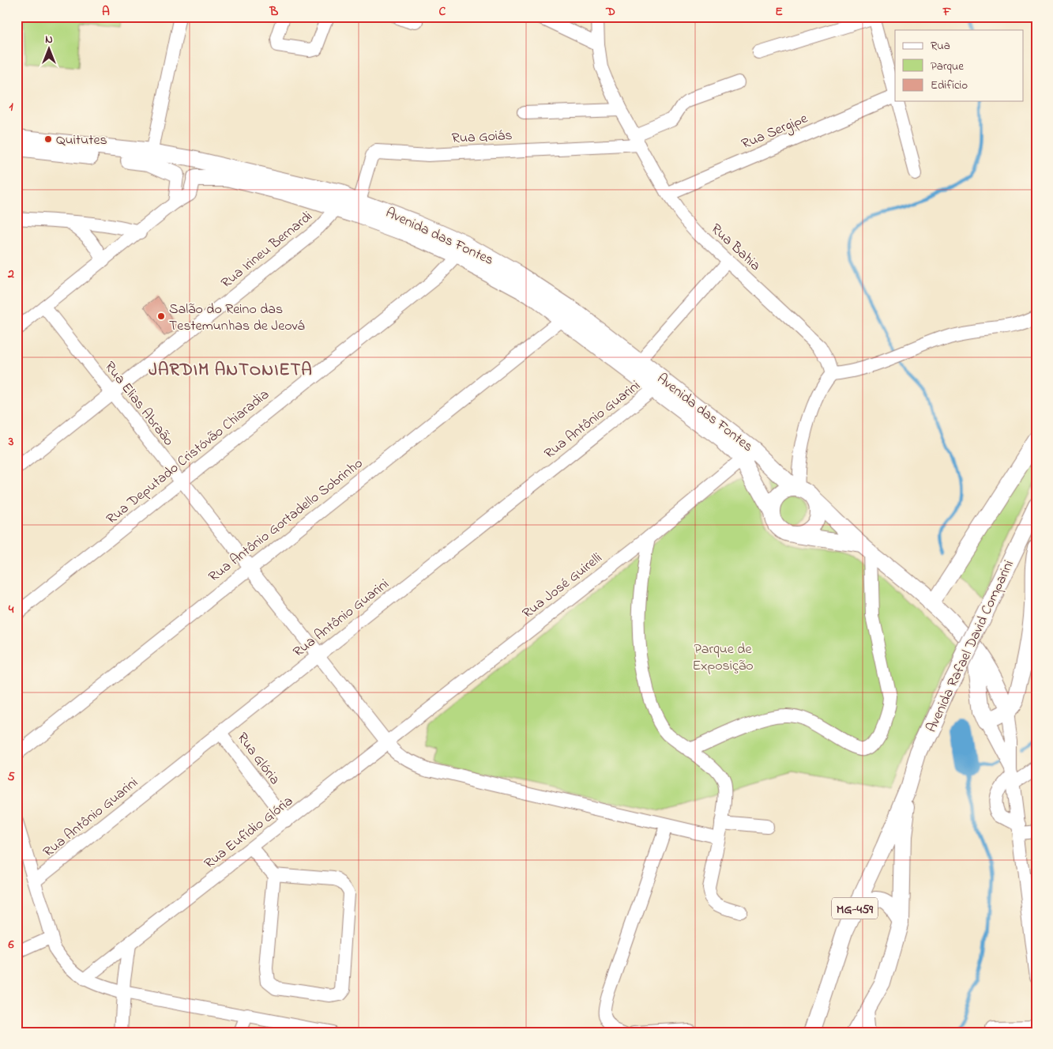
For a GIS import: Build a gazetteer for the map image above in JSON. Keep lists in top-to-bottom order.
{
  "streets": {
    "main road": ["Avenida das Fontes", "Avenida Rafael David Comparini", "MG-459"],
    "street": [
      "Rua Sergipe",
      "Rua Goiás",
      "Rua Bahia",
      "Rua Irineu Bernardi",
      "Rua Elias Abraão",
      "Rua Antônio Guarini",
      "Rua Deputado Cristóvão Chiaradia",
      "Rua Antônio Gortadello Sobrinho",
      "Rua José Guirelli",
      "Rua Glória",
      "Rua Eufídio Glória"
    ]
  },
  "crossings": [
    ["Rua Sergipe", "Rua Bahia"],
    ["Rua Goiás", "Avenida das Fontes"],
    ["Rua Goiás", "Rua Bahia"],
    ["Avenida das Fontes", "Rua Irineu Bernardi"],
    ["Avenida das Fontes", "Rua Antônio Guarini"],
    ["Avenida das Fontes", "Rua Deputado Cristóvão Chiaradia"],
    ["Avenida das Fontes", "Rua Antônio Gortadello Sobrinho"],
    ["Avenida das Fontes", "Rua José Guirelli"],
    ["Rua Irineu Bernardi", "Rua Elias Abraão"],
    ["Rua Elias Abraão", "Rua Antônio Guarini"],
    ["Rua Elias Abraão", "Rua Deputado Cristóvão Chiaradia"],
    ["Rua Elias Abraão", "Rua Antônio Gortadello Sobrinho"],
    ["Rua Elias Abraão", "Rua José Guirelli"],
    ["Rua Elias Abraão", "Rua Eufídio Glória"],
    ["Rua Antônio Guarini", "Rua Glória"],
    ["Rua José Guirelli", "Rua Eufídio Glória"],
    ["Rua Glória", "Rua Eufídio Glória"]
  ],
  "districts": ["JARDIM ANTONIETA"],
  "parks": ["Parque de Exposição"],
  "places": ["Quitutes", "Salão do Reino das Testemunhas de Jeová"],
  "legend": ["Rua", "Parque", "Edifício"],
  "north": "top",
  "grid": {
    "columns": [
      "A",
      "B",
      "C",
      "D",
      "E",
      "F"
    ],
    "rows": [
      "1",
      "2",
      "3",
      "4",
      "5",
      "6"
    ]
  }
}
